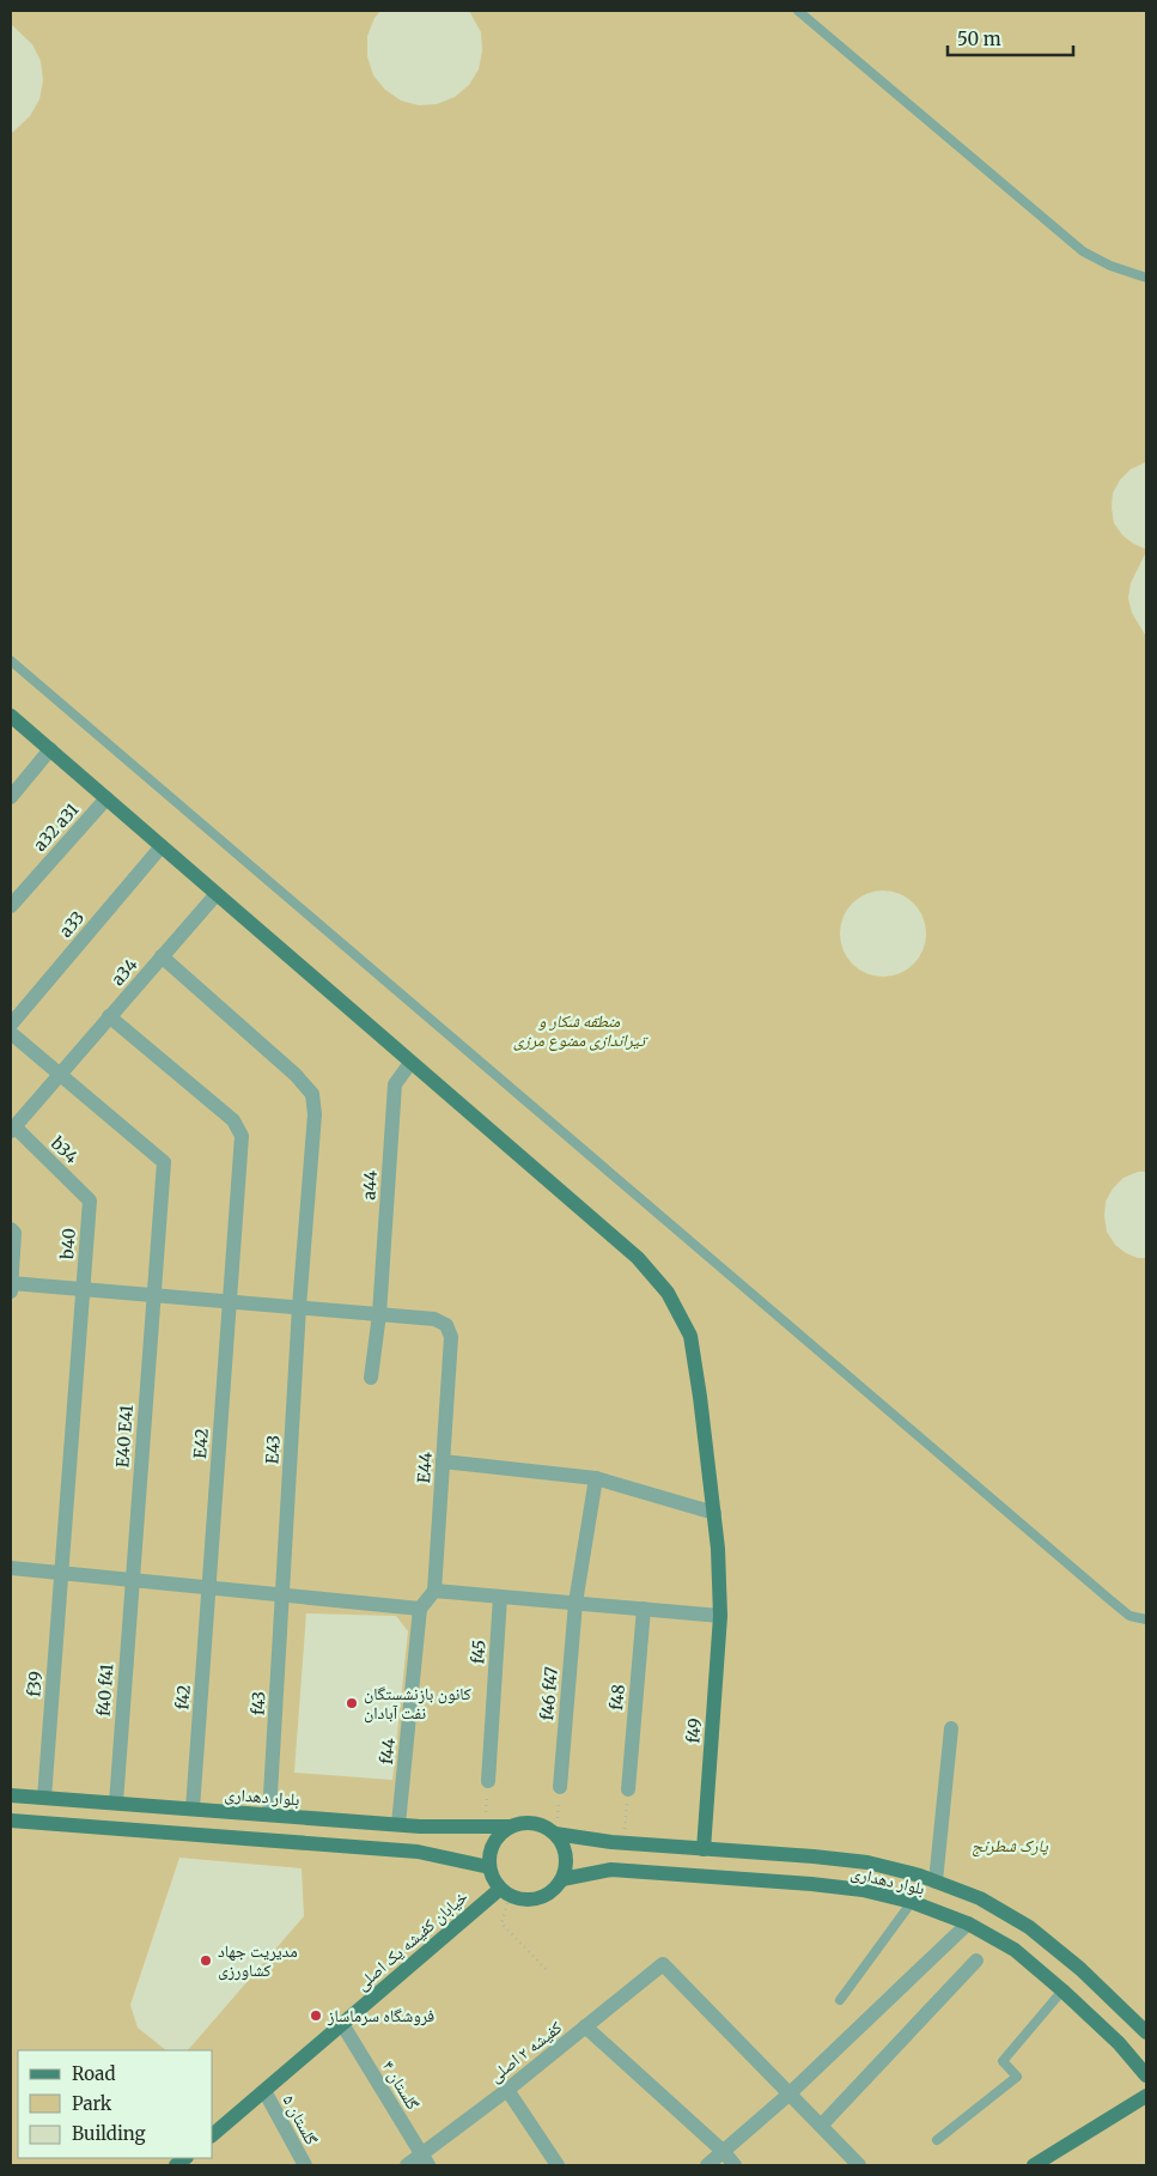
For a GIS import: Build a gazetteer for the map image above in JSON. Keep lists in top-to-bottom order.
{
  "streets": {
    "main road": ["f49", "بلوار دهداری", "خیابان کفیشه یک اصلی"],
    "street": [
      "a32 a31",
      "a33",
      "a34",
      "b34",
      "a44",
      "b40",
      "E40 E41",
      "E42",
      "E43",
      "E44",
      "f45",
      "f39",
      "f40 f41",
      "f46 f47",
      "f42",
      "f48",
      "f43",
      "f44",
      "کفیشه ۲ اصلی",
      "گلستان ۴",
      "گلستان ۵"
    ]
  },
  "crossings": [
    ["a32 a31", "f49"],
    ["a33", "f49"],
    ["a34", "b34"],
    ["a34", "E40 E41"],
    ["a34", "E42"],
    ["a34", "E43"],
    ["a34", "f49"],
    ["b34", "b40"],
    ["b34", "E40 E41"],
    ["a44", "E44"],
    ["a44", "f49"],
    ["b40", "f39"],
    ["E40 E41", "f40 f41"],
    ["E42", "f42"],
    ["E43", "f43"],
    ["f39", "بلوار دهداری"],
    ["f40 f41", "بلوار دهداری"],
    ["f42", "بلوار دهداری"],
    ["f43", "بلوار دهداری"],
    ["f49", "بلوار دهداری"],
    ["f44", "بلوار دهداری"],
    ["بلوار دهداری", "خیابان کفیشه یک اصلی"],
    ["خیابان کفیشه یک اصلی", "گلستان ۴"],
    ["خیابان کفیشه یک اصلی", "گلستان ۵"],
    ["کفیشه ۲ اصلی", "گلستان ۴"]
  ],
  "parks": ["منطقه شکار و تیراندازی ممنوع مرزی", "پارک شطرنج"],
  "places": ["کانون بازنشستگان نفت آبادان", "مدیریت جهاد کشاورزی", "فروشگاه سرماساز"],
  "legend": ["Road", "Park", "Building"],
  "scale_bar": "50 m"
}
